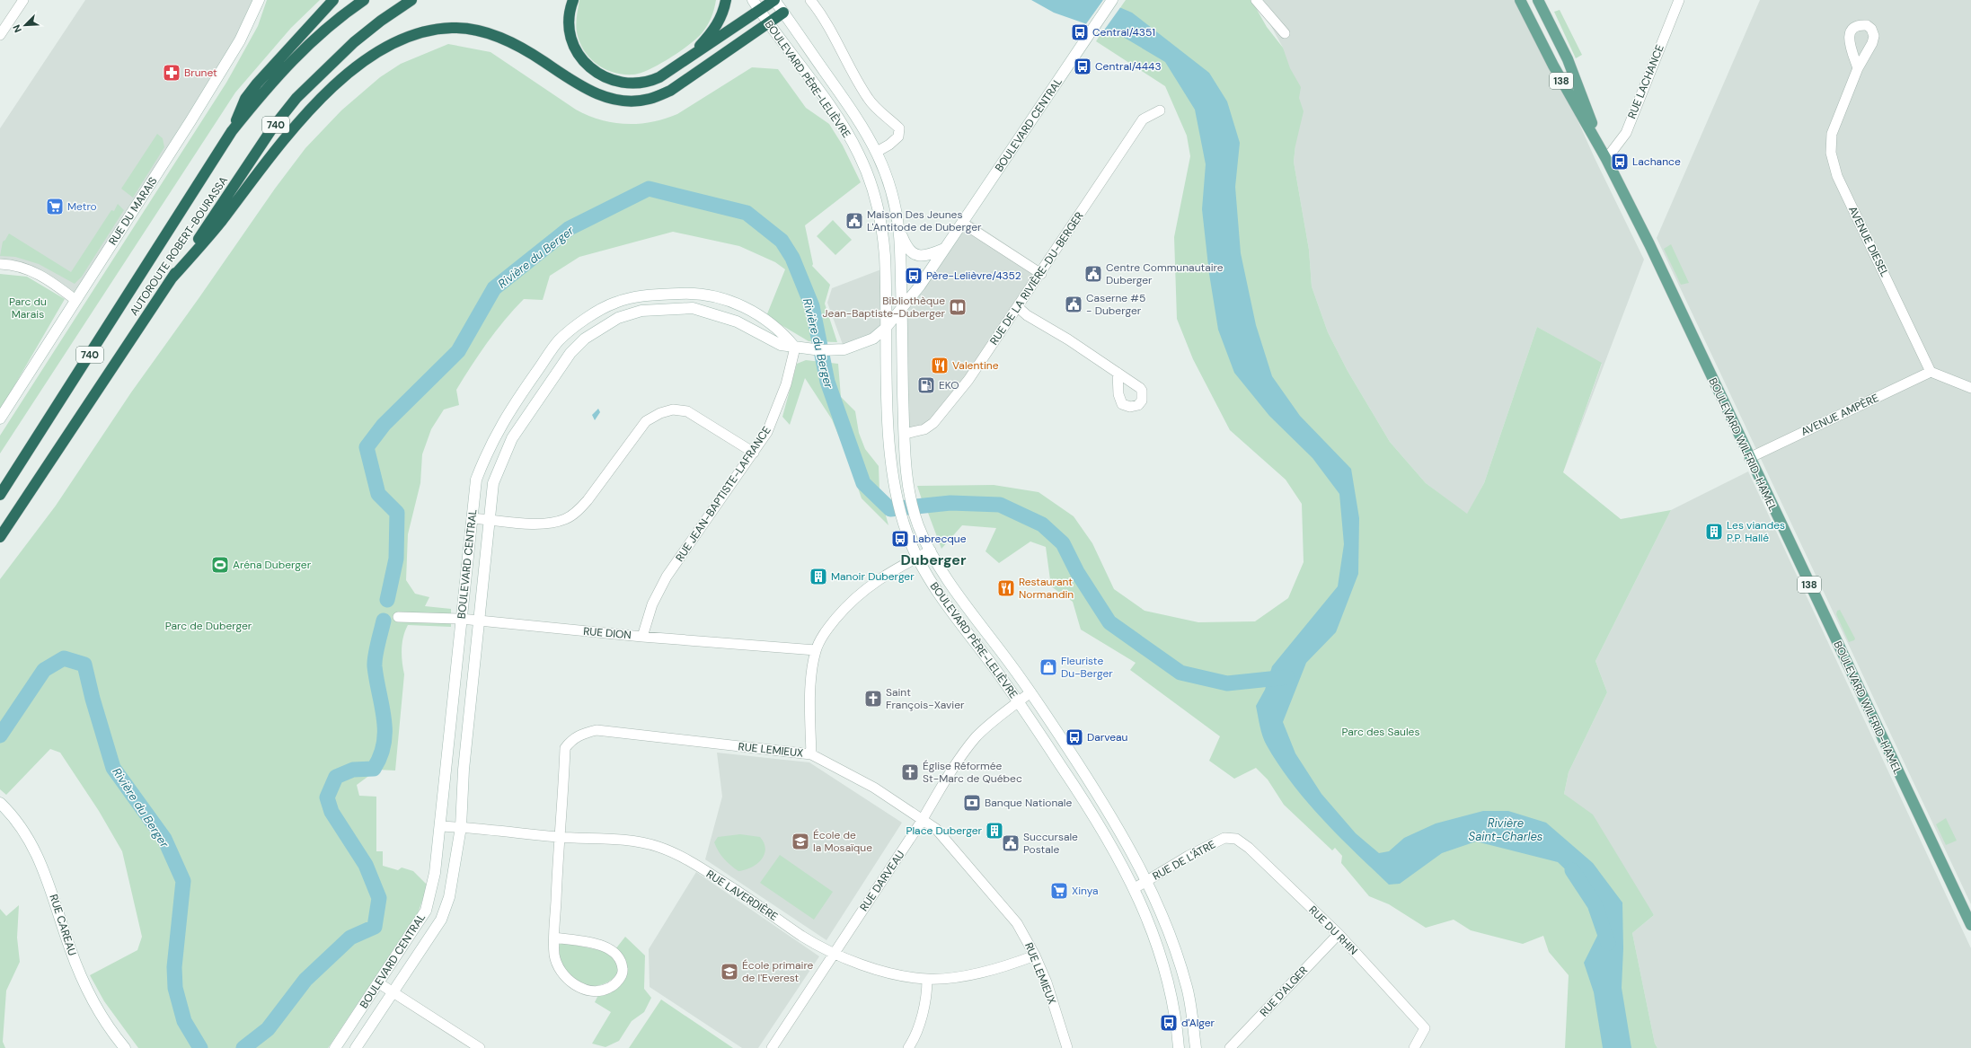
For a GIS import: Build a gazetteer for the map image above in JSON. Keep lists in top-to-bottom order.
{
  "streets": {
    "highway": ["740", "AUTOROUTE ROBERT-BOURASSA"],
    "main road": ["138", "BOULEVARD WILFRID-HAMEL"],
    "street": [
      "BOULEVARD PÈRE-LELIÈVRE",
      "RUE LACHANCE",
      "BOULEVARD CENTRAL",
      "RUE DU MARAIS",
      "AVENUE DIESEL",
      "RUE DE LA RIVIÈRE-DU-BERGER",
      "AVENUE AMPÈRE",
      "RUE JEAN-BAPTISTE-LAFRANCE",
      "RUE DION",
      "RUE LEMIEUX",
      "RUE DE L'ÂTRE",
      "RUE DARVEAU",
      "RUE LAVERDIÈRE",
      "RUE CAREAU",
      "RUE DU RHIN",
      "RUE D'ALGER"
    ]
  },
  "crossings": [
    ["BOULEVARD PÈRE-LELIÈVRE", "BOULEVARD CENTRAL"],
    ["BOULEVARD PÈRE-LELIÈVRE", "RUE DE LA RIVIÈRE-DU-BERGER"],
    ["BOULEVARD PÈRE-LELIÈVRE", "RUE DE L'ÂTRE"],
    ["BOULEVARD PÈRE-LELIÈVRE", "RUE DARVEAU"],
    ["RUE LACHANCE", "BOULEVARD WILFRID-HAMEL"],
    ["BOULEVARD CENTRAL", "RUE JEAN-BAPTISTE-LAFRANCE"],
    ["BOULEVARD CENTRAL", "RUE DION"],
    ["BOULEVARD CENTRAL", "RUE LAVERDIÈRE"],
    ["AVENUE DIESEL", "AVENUE AMPÈRE"],
    ["AVENUE AMPÈRE", "BOULEVARD WILFRID-HAMEL"],
    ["RUE JEAN-BAPTISTE-LAFRANCE", "RUE DION"],
    ["RUE LEMIEUX", "RUE DARVEAU"],
    ["RUE LEMIEUX", "RUE LAVERDIÈRE"],
    ["RUE DE L'ÂTRE", "RUE DU RHIN"],
    ["RUE DARVEAU", "RUE LAVERDIÈRE"],
    ["RUE DU RHIN", "RUE D'ALGER"]
  ],
  "districts": ["Duberger"],
  "water": ["Rivière du Berger", "Rivière Saint-Charles"],
  "parks": ["Parc du Marais", "Parc de Duberger", "Parc des Saules"],
  "places": {
    "bus stop": [
      "Central/4351",
      "Central/4443",
      "Lachance",
      "Père-Lelièvre/4352",
      "Labrecque",
      "Darveau",
      "d'Alger"
    ],
    "pharmacy": ["Brunet"],
    "supermarket": ["Metro", "Xinya"],
    "public building": [
      "Maison Des Jeunes L'Antitode de Duberger",
      "Centre Communautaire Duberger",
      "Caserne #5 - Duberger",
      "Succursale Postale"
    ],
    "library": ["Bibliothèque Jean-Baptiste-Duberger"],
    "restaurant": ["Valentine", "Restaurant Normandin"],
    "fuel station": ["EKO"],
    "building": ["Les viandes P.P. Hallé", "Manoir Duberger", "Place Duberger"],
    "sports": ["Aréna Duberger"],
    "shop": ["Fleuriste Du-Berger"],
    "church": ["Saint François-Xavier", "Église Réformée St-Marc de Québec"],
    "bank": ["Banque Nationale"],
    "school or university": ["École de la Mosaïque", "École primaire de l'Everest"]
  },
  "north": "bottom left"
}
